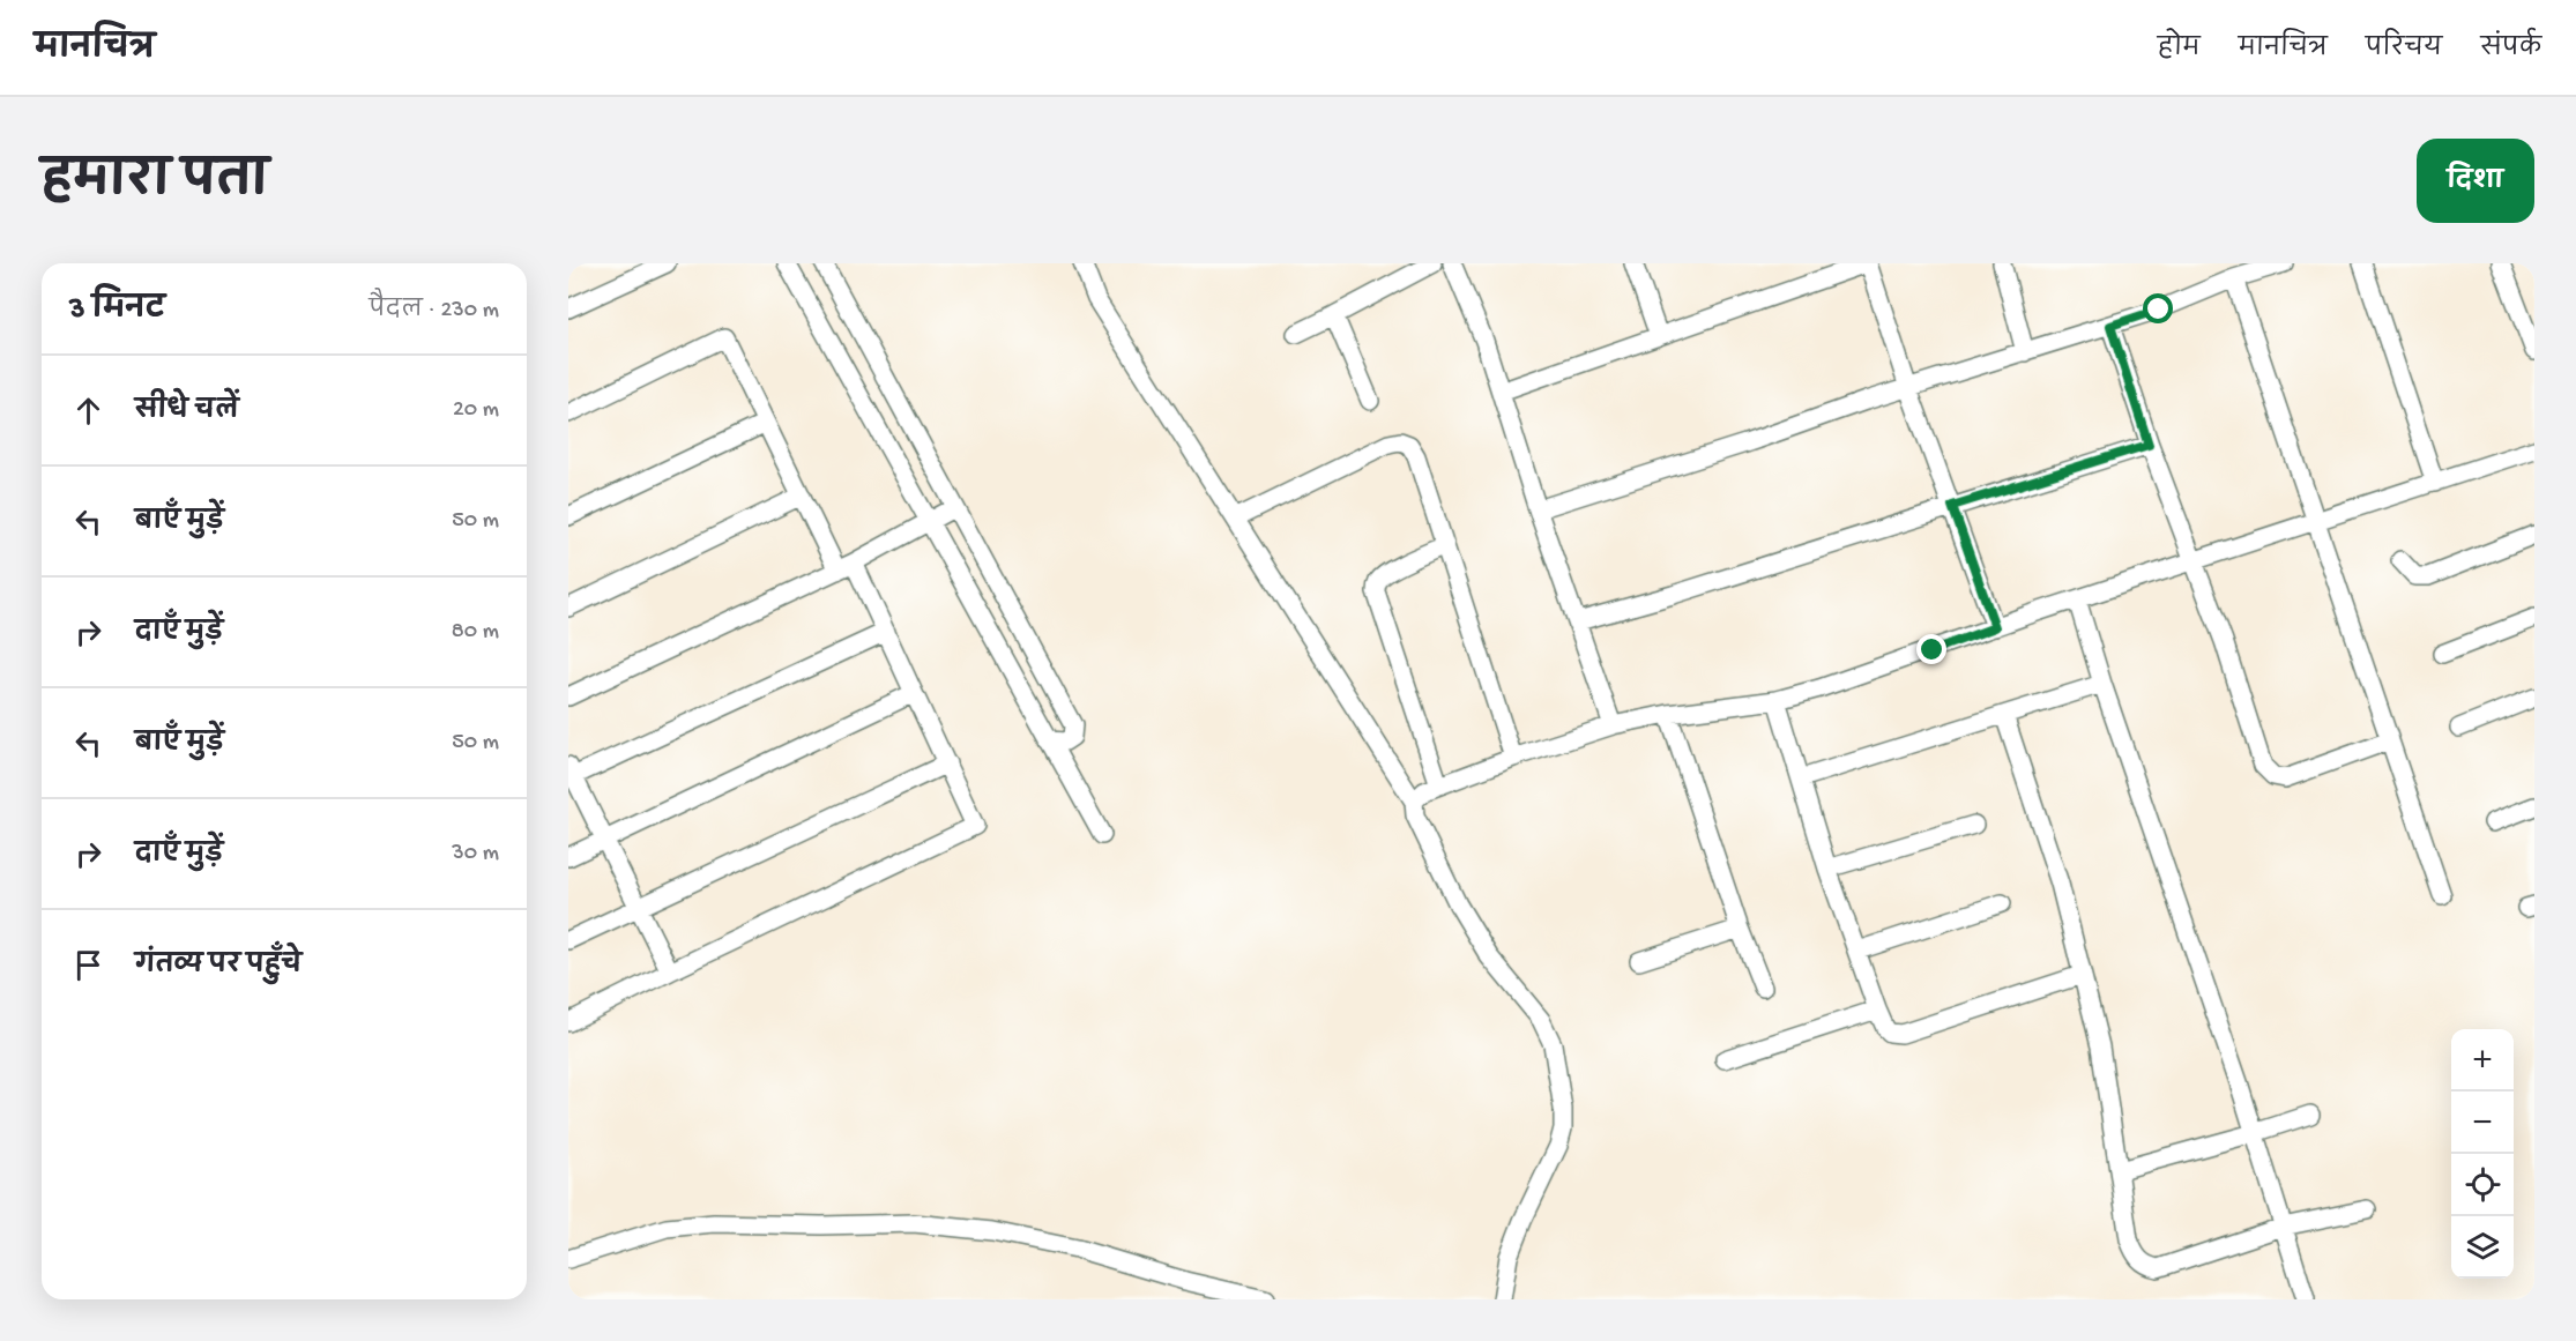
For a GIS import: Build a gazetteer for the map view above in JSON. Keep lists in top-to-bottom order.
{
  "page": {
    "header": "मानचित्र",
    "nav": [
      "होम",
      "मानचित्र",
      "परिचय",
      "संपर्क"
    ],
    "title": "हमारा पता",
    "buttons": "दिशा",
    "heading": ["3 मिनट", "पैदल · 230 m"],
    "list": [
      ["सीधे चलें", "20 m"],
      ["बाएँ मुड़ें", "50 m"],
      ["दाएँ मुड़ें", "80 m"],
      ["बाएँ मुड़ें", "50 m"],
      ["दाएँ मुड़ें", "30 m"],
      "गंतव्य पर पहुँचे"
    ],
    "map_buttons": ["+", "−"]
  }
}
